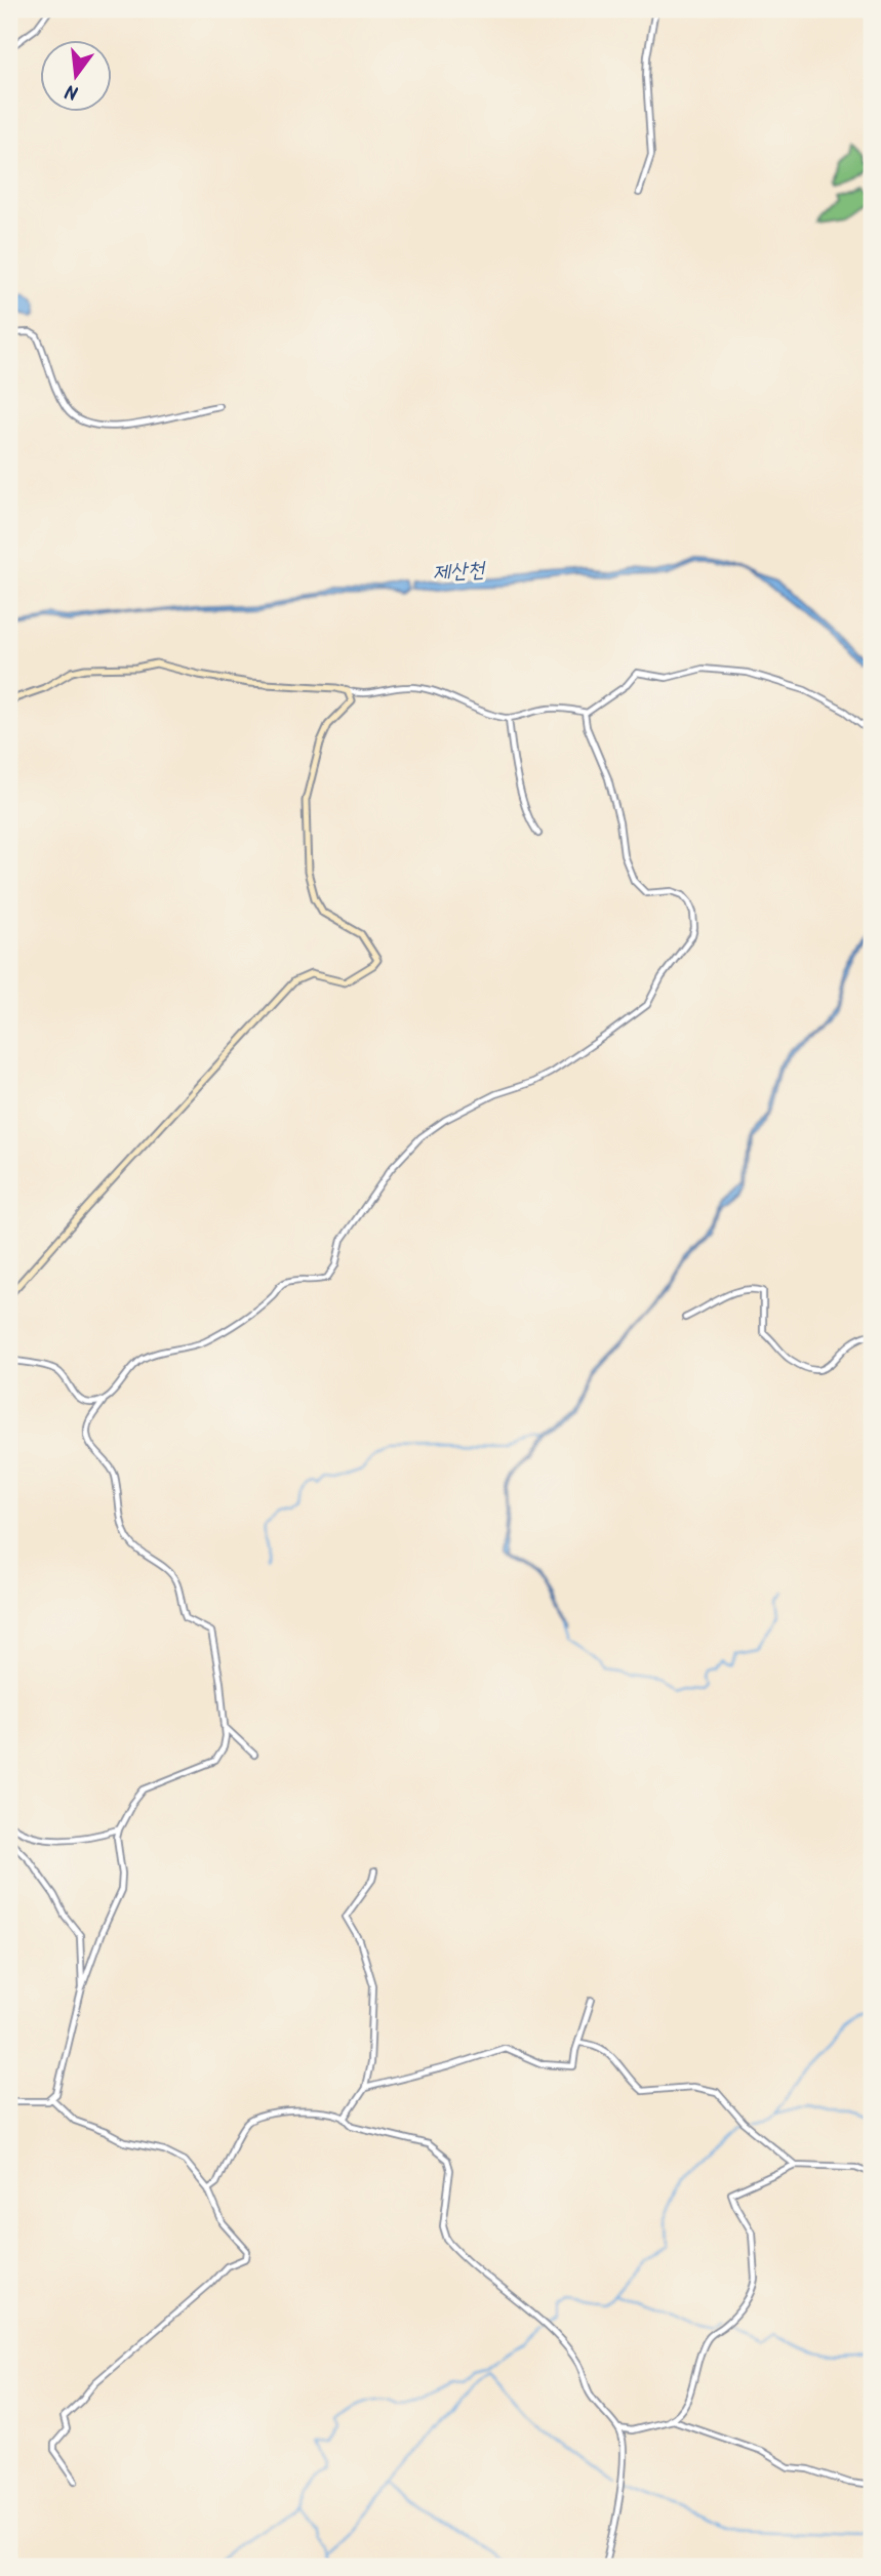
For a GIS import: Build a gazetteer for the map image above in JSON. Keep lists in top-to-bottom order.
{
  "water": ["제산천"],
  "north": "bottom"
}
